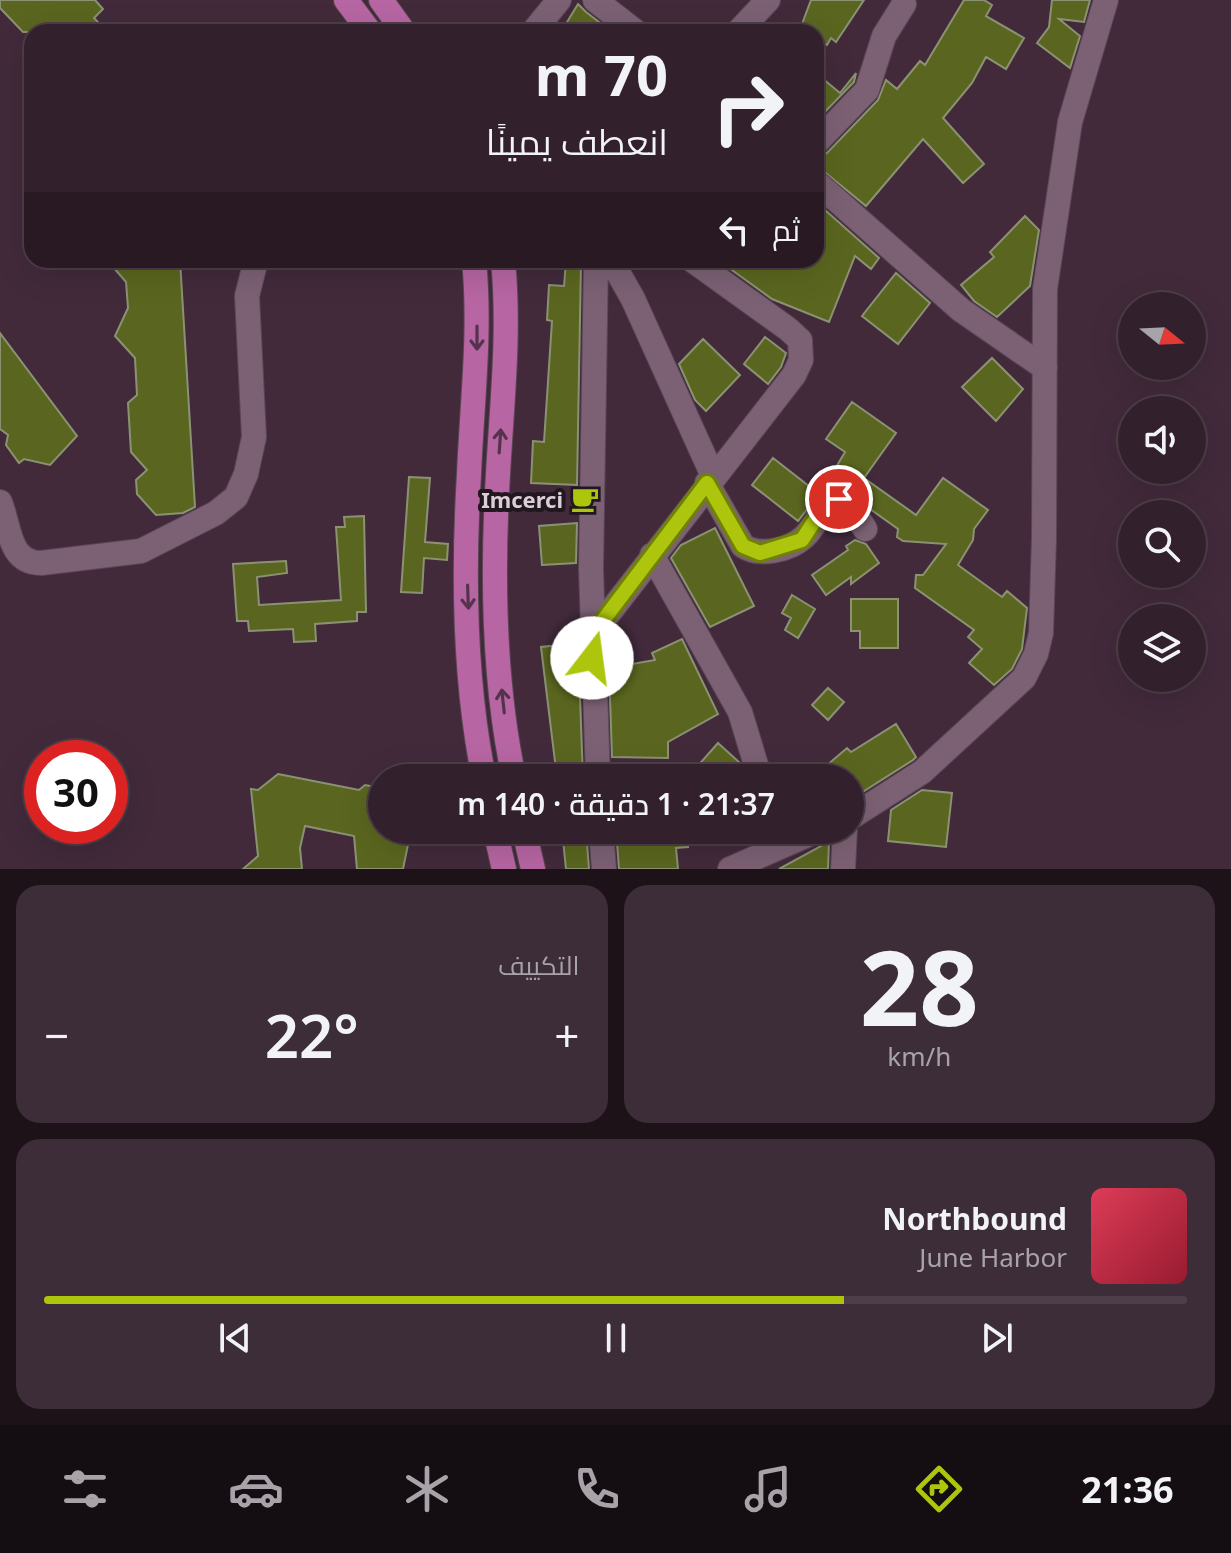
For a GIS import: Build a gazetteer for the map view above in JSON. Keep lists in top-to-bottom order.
{
  "places": {
    "cafe": ["Imcerci"]
  },
  "north": "right",
  "page": {
    "turn": ["70 m", "انعطف يمينًا"],
    "then": "ثم",
    "limit": "30",
    "trip": "21:37 · 1 دقيقة · 140 m",
    "tile": [
      ["28", "km/h"],
      "التكييف"
    ],
    "heat": ["−", "22°", "+"],
    "song": ["Northbound", "June Harbor"],
    "tabs": "21:36"
  }
}
